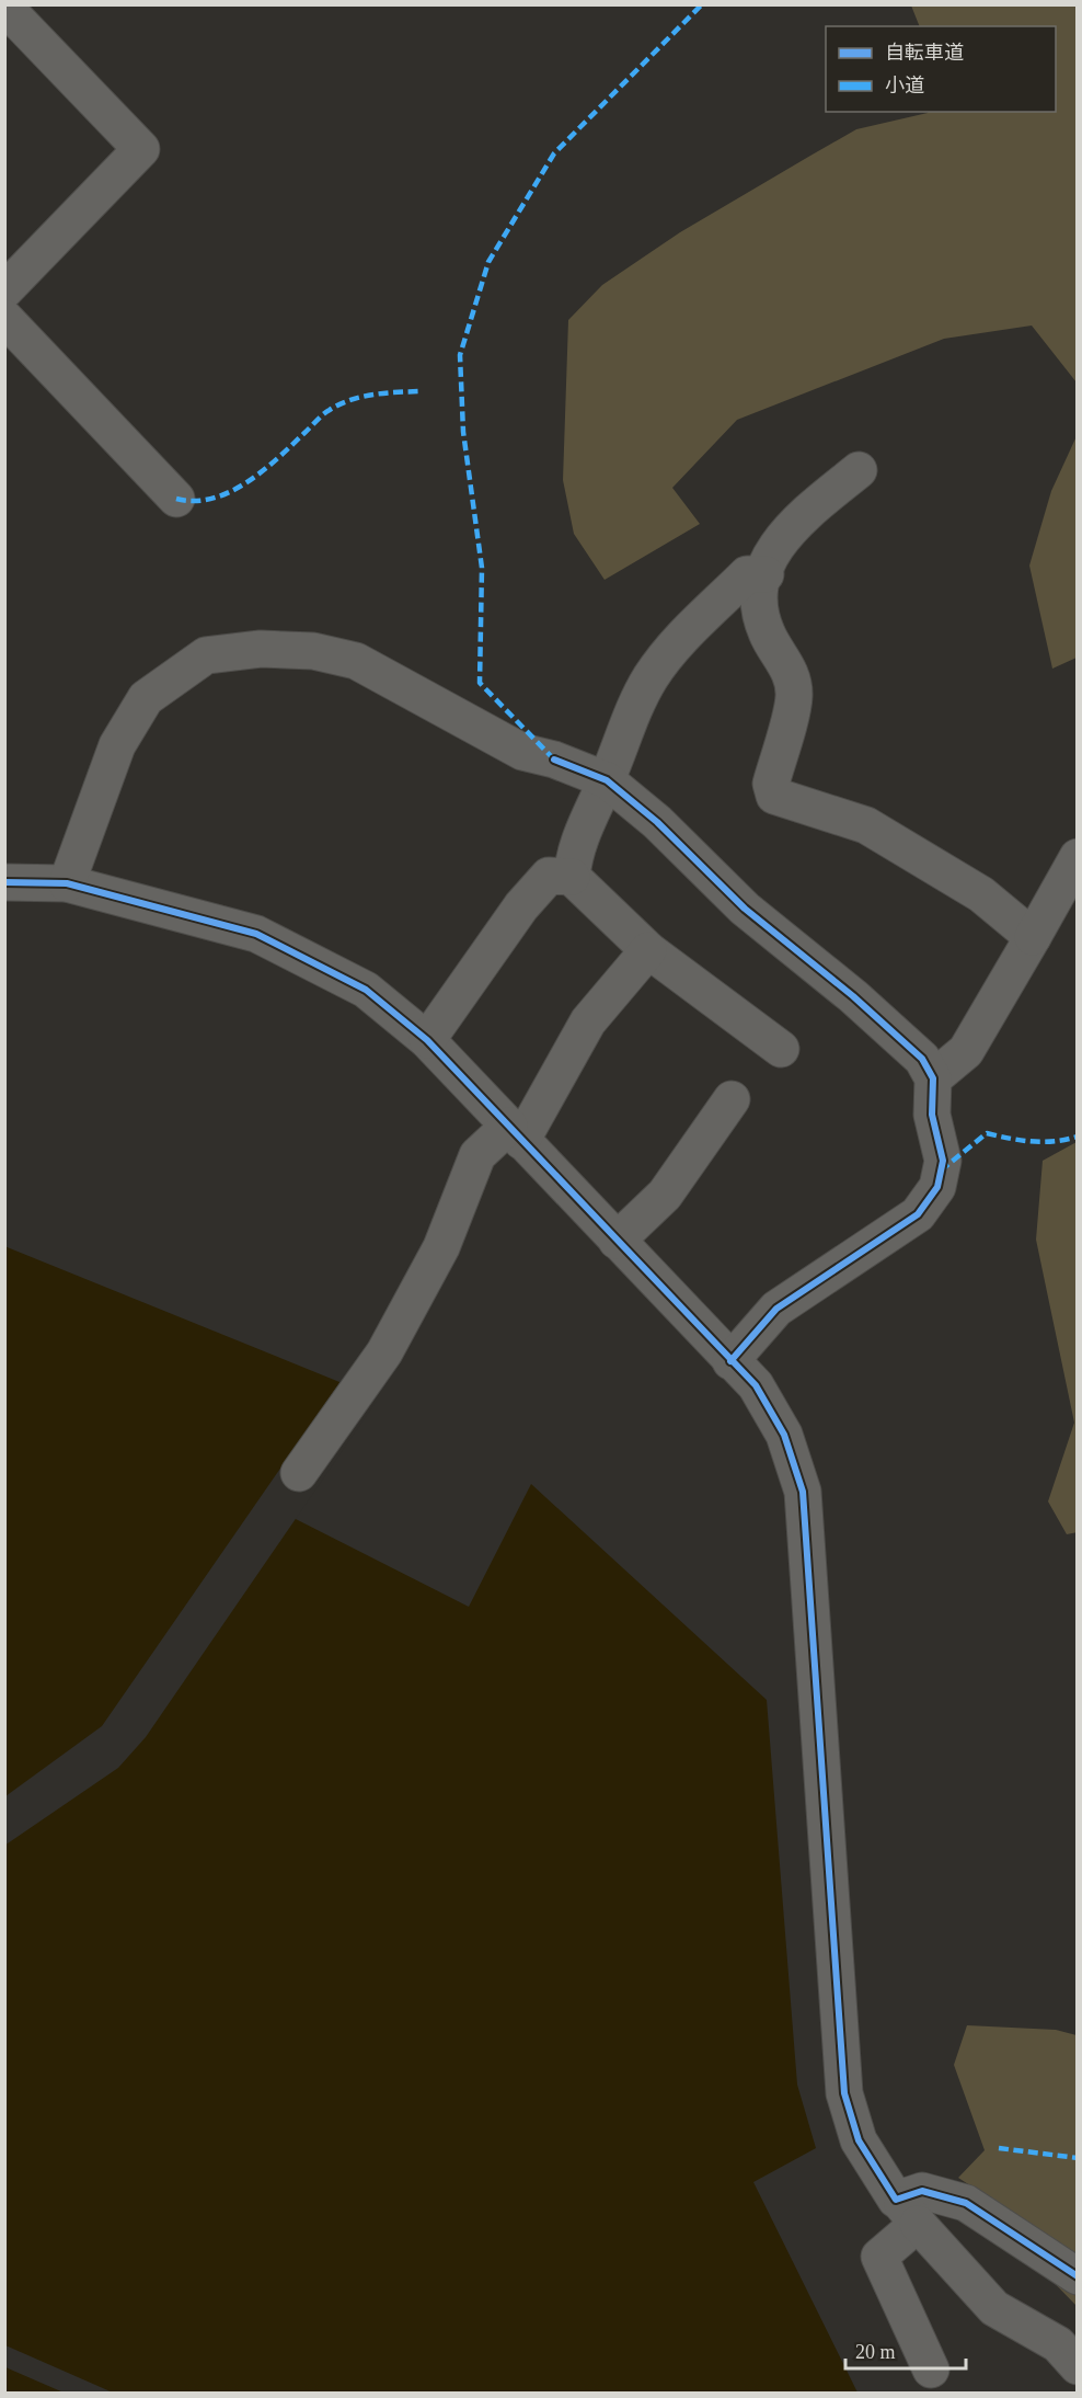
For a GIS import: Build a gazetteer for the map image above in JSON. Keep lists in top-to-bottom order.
{
  "legend": ["自転車道", "小道"],
  "scale_bar": "20 m"
}
